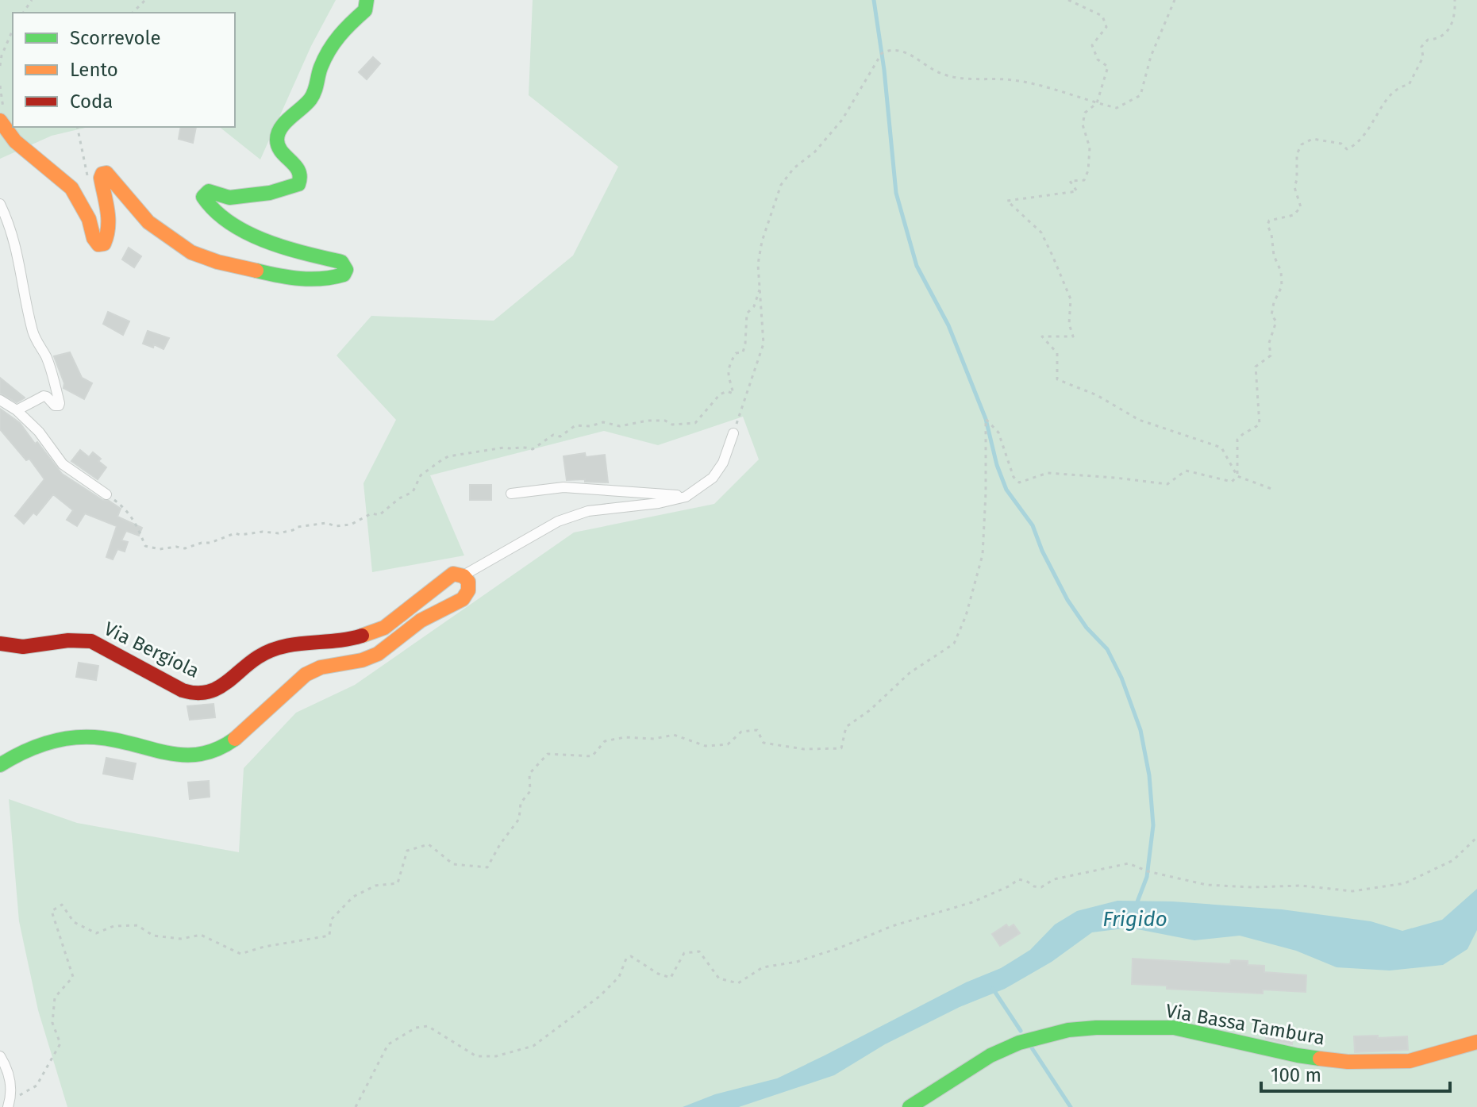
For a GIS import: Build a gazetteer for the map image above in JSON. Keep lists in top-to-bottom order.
{
  "streets": {
    "street": ["Via Bergiola", "Via Bassa Tambura"]
  },
  "water": ["Frigido"],
  "legend": ["Scorrevole", "Lento", "Coda"],
  "scale_bar": "100 m"
}
